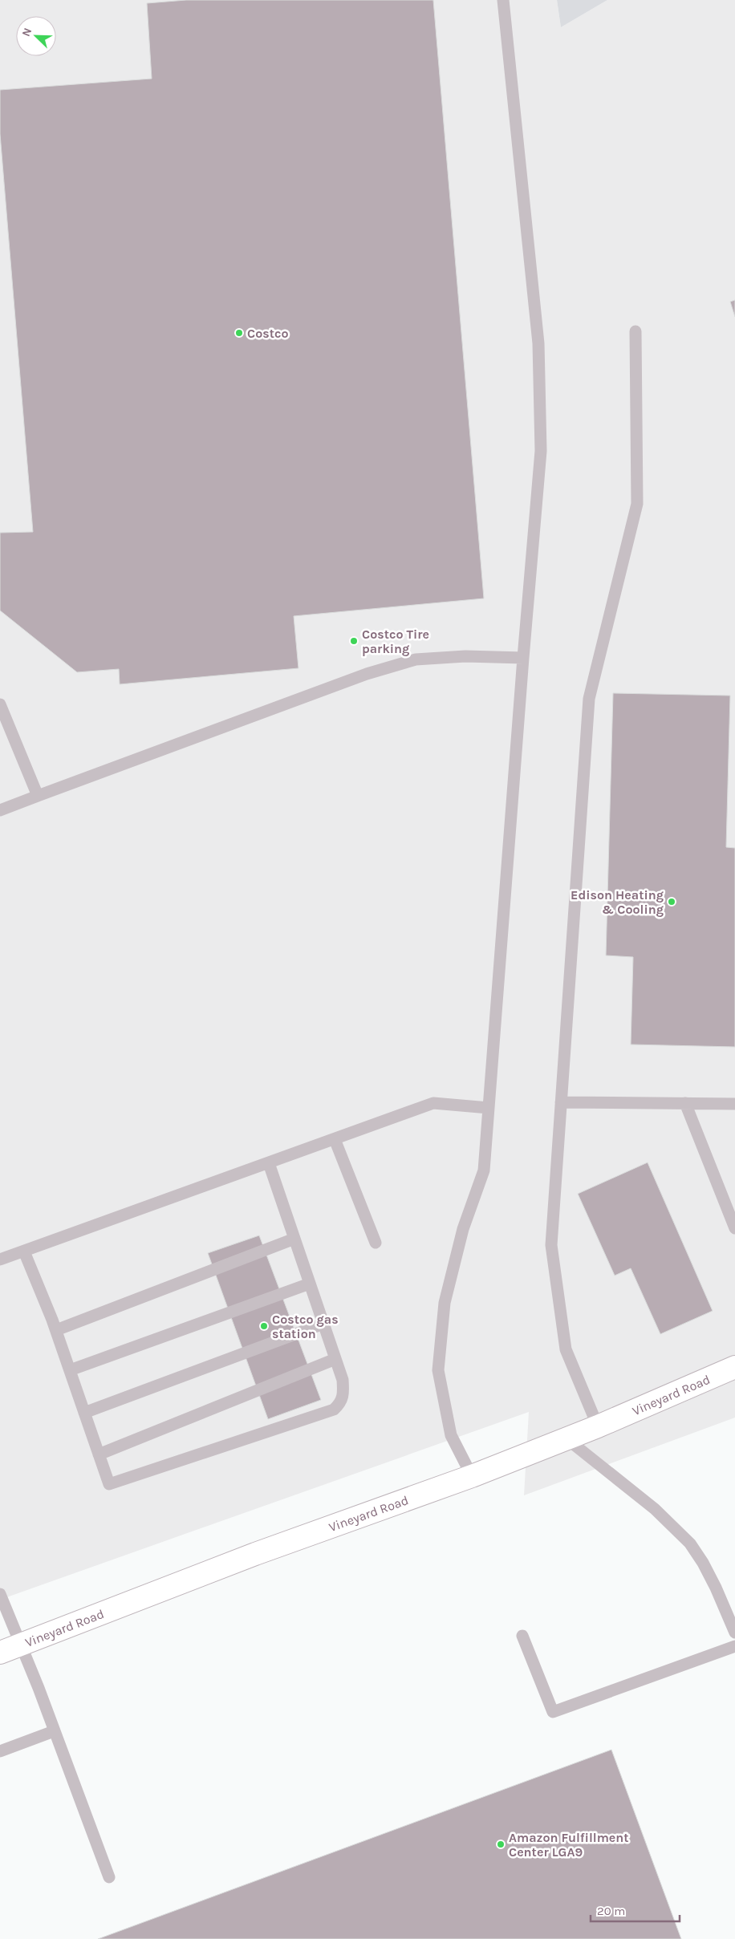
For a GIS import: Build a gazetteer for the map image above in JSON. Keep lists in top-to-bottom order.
{
  "streets": {
    "street": ["Vineyard Road"]
  },
  "places": [
    "Costco",
    "Costco Tire parking",
    "Edison Heating & Cooling",
    "Costco gas station",
    "Amazon Fulfillment Center LGA9"
  ],
  "scale_bar": "20 m",
  "north": "top left"
}
